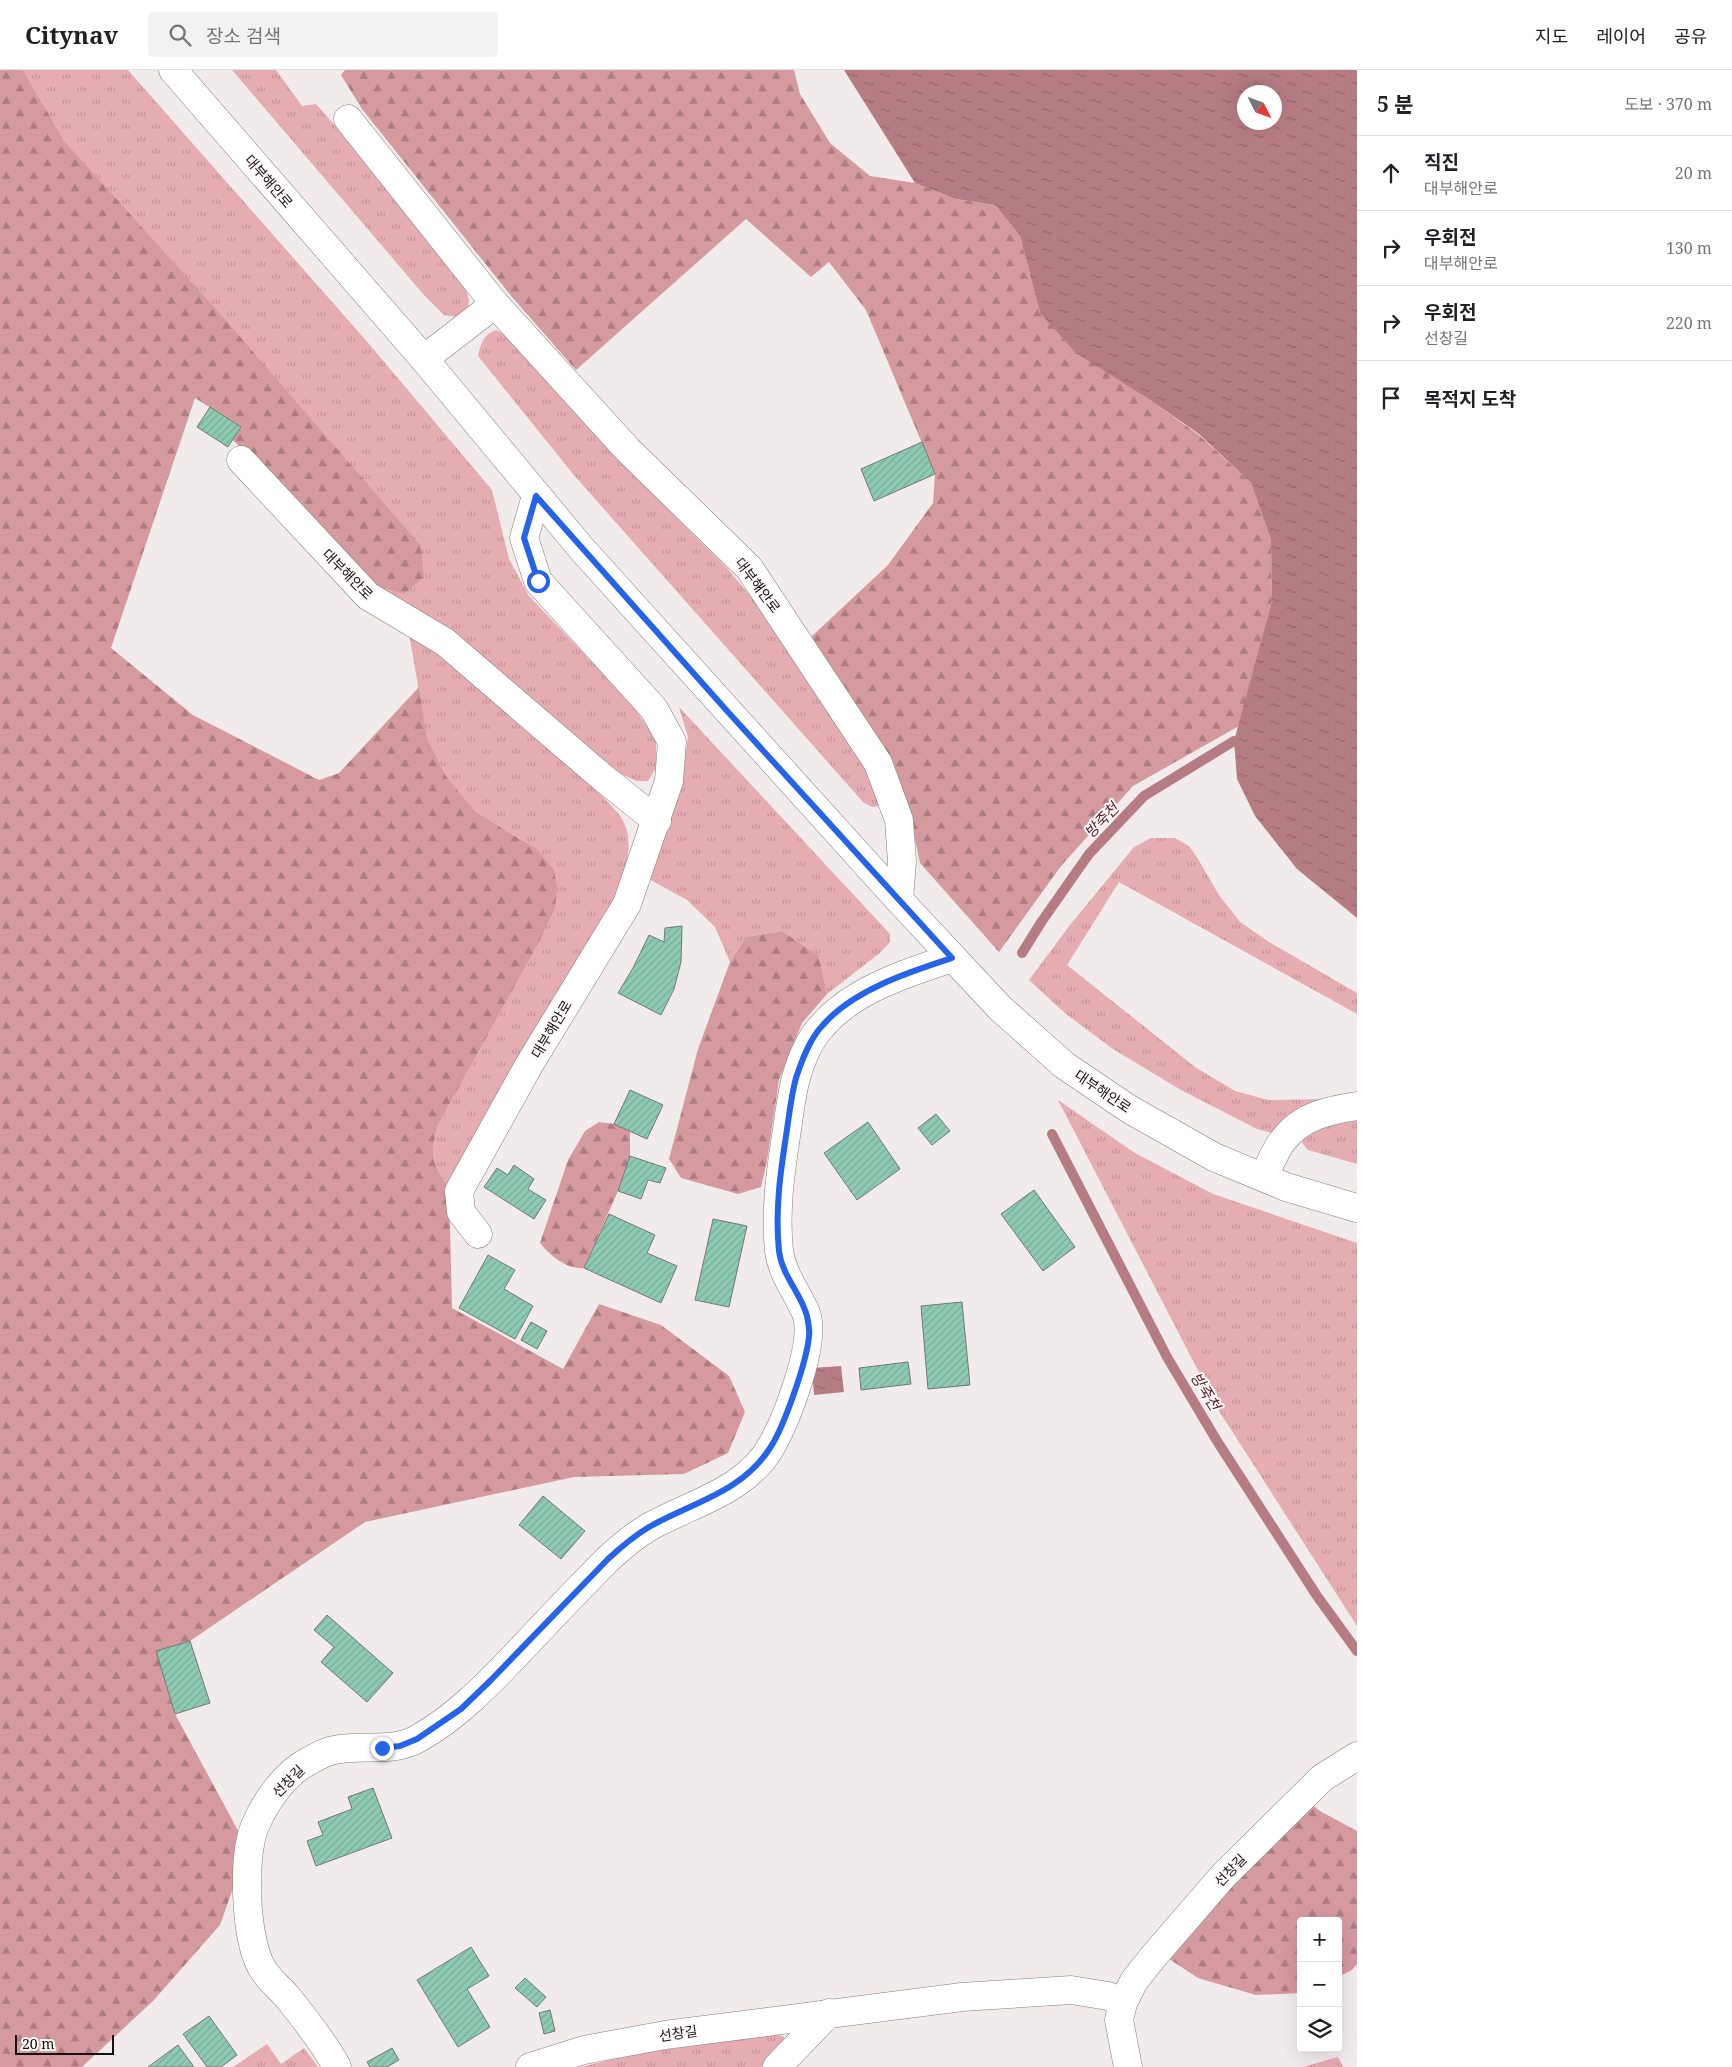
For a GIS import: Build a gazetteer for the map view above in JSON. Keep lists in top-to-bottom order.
{
  "streets": {
    "street": ["대부해안로", "선창길"]
  },
  "crossings": [
    ["대부해안로", "선창길"]
  ],
  "water": ["방죽천"],
  "scale_bar": "20 m",
  "north": "bottom right",
  "page": {
    "header": "Citynav",
    "search": "장소 검색",
    "nav": ["지도", "레이어", "공유"],
    "heading": ["5 분", "도보 · 370 m"],
    "list": [
      ["직진", "대부해안로", "20 m"],
      ["우회전", "대부해안로", "130 m"],
      ["우회전", "선창길", "220 m"],
      "목적지 도착"
    ],
    "map_buttons": ["+", "−"],
    "scale": "20 m"
  }
}
